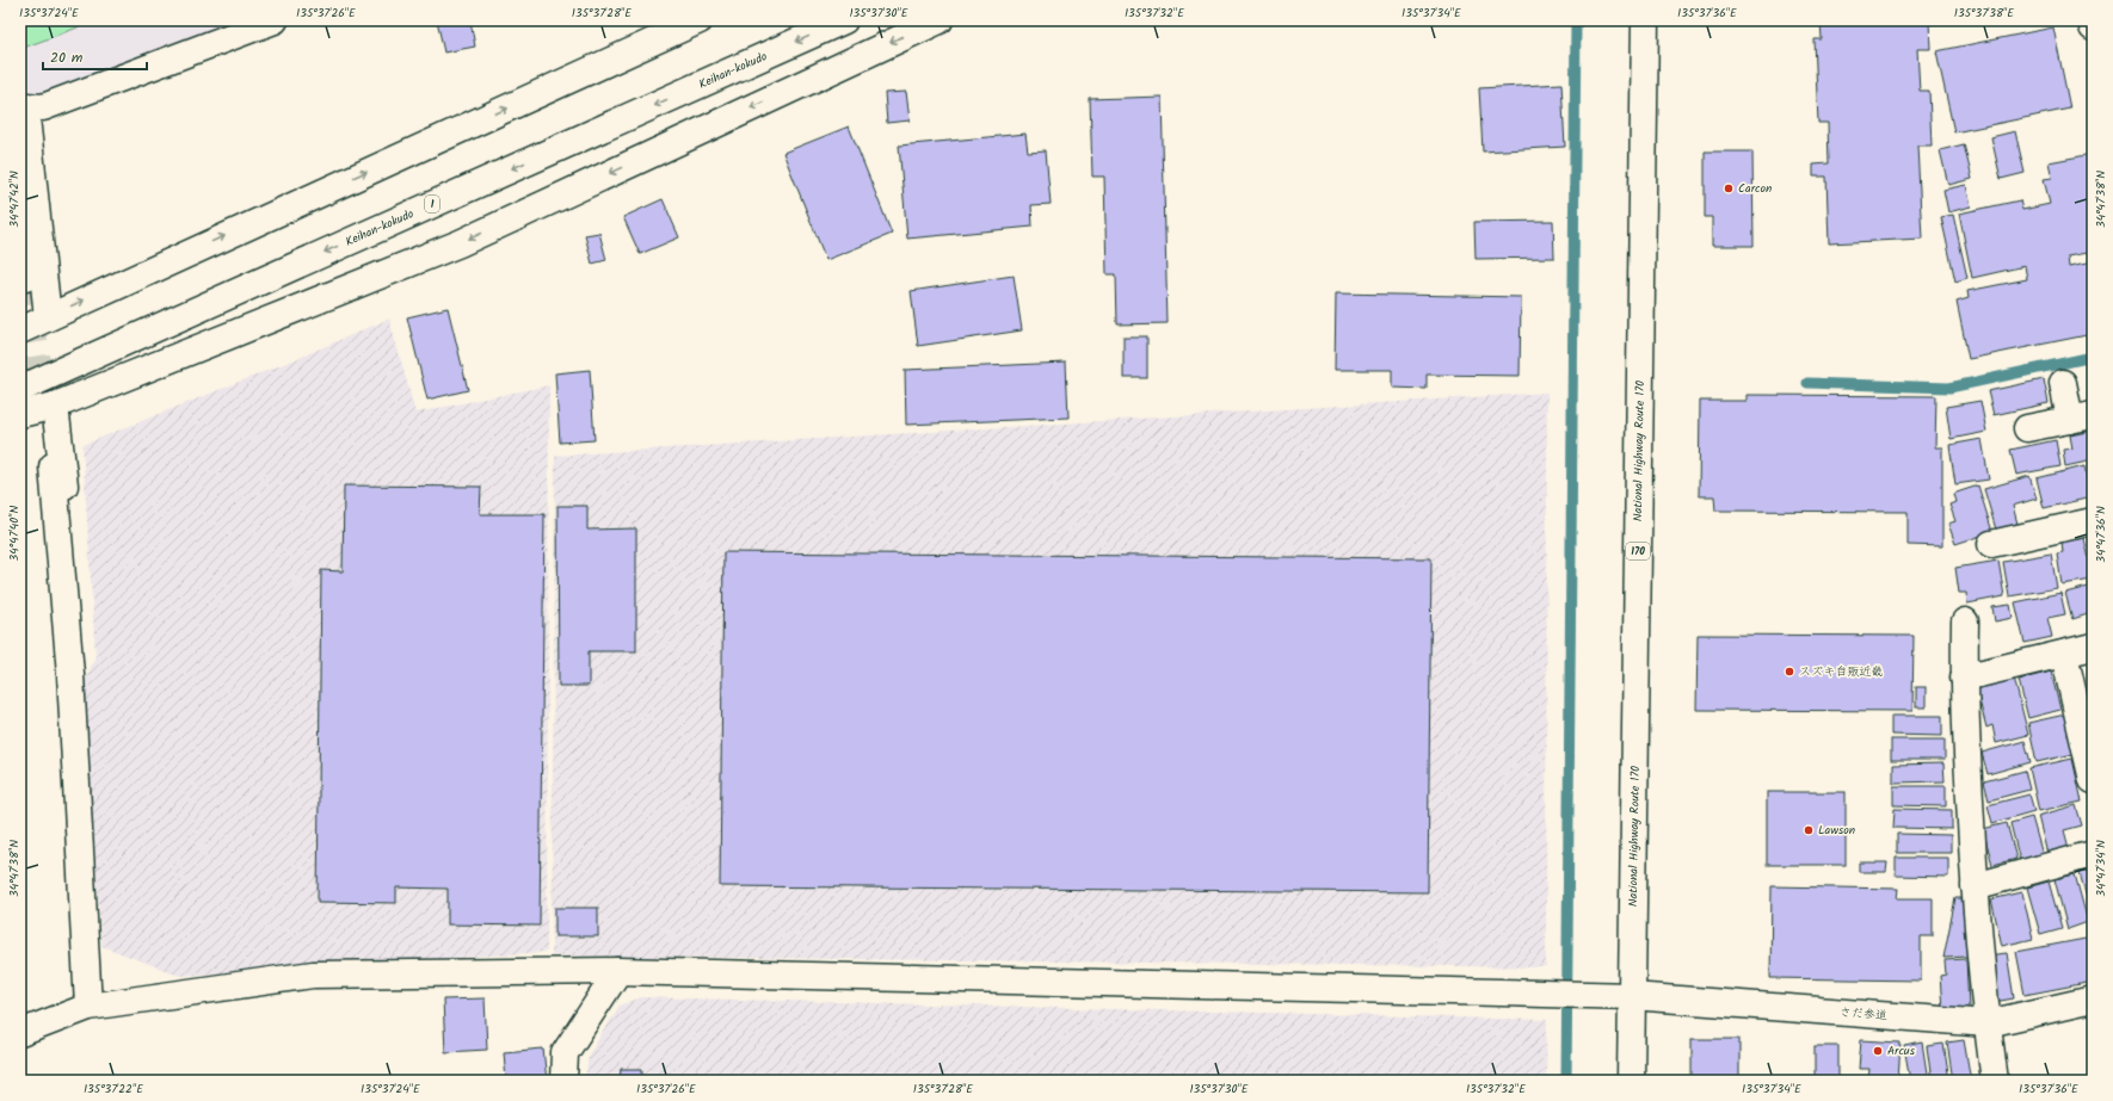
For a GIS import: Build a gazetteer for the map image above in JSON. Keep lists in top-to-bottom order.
{
  "streets": {
    "main road": [
      "Keihan-kokudo",
      "1",
      "National Highway Route 170",
      "170",
      "さだ参道"
    ]
  },
  "crossings": [
    ["National Highway Route 170", "さだ参道"]
  ],
  "places": [
    "Carcon",
    "スズキ自販近畿",
    "Lawson",
    "Arcus"
  ],
  "scale_bar": "20 m",
  "coordinates": [
    "135°37'24\"E",
    "135°37'26\"E",
    "135°37'28\"E",
    "135°37'30\"E",
    "135°37'32\"E",
    "135°37'34\"E",
    "135°37'36\"E",
    "135°37'38\"E",
    "34°47'42\"N",
    "34°47'38\"N",
    "34°47'40\"N",
    "34°47'36\"N",
    "34°47'34\"N",
    "135°37'22\"E"
  ]
}
